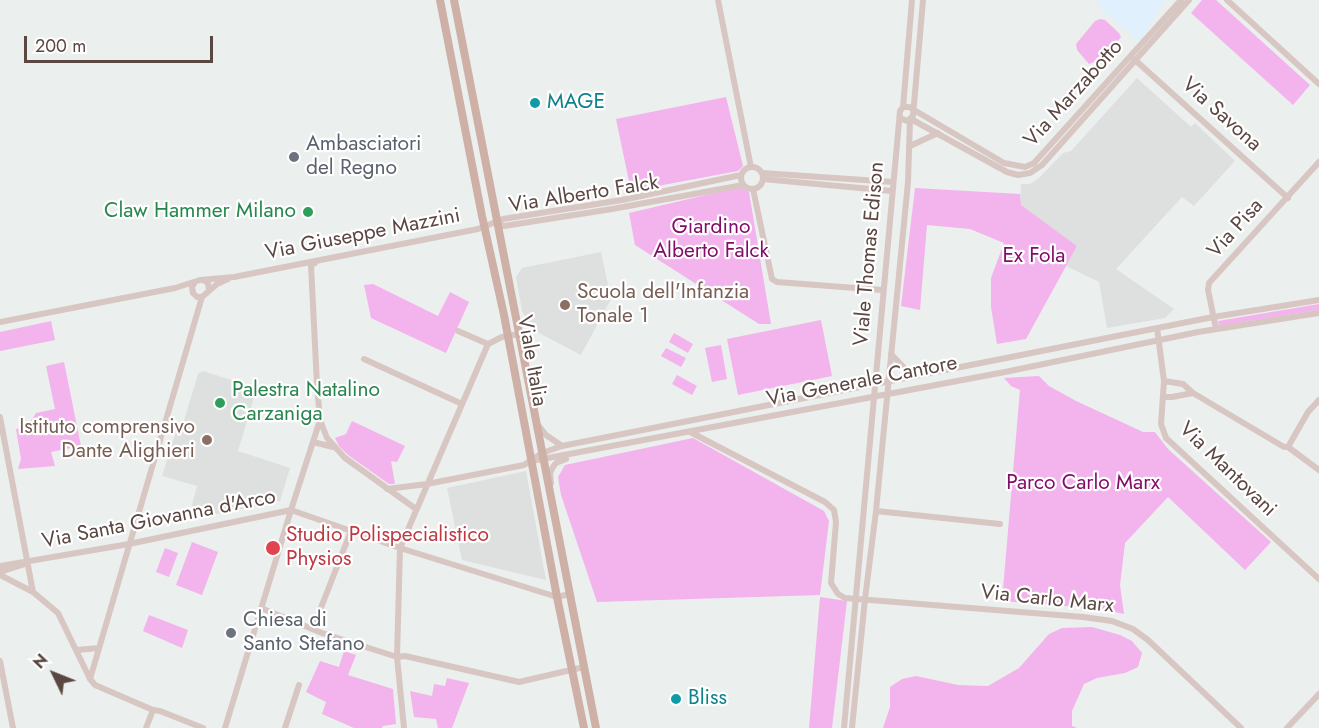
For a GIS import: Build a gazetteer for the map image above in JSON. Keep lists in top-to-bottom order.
{
  "streets": {
    "main road": ["Viale Italia"],
    "street": [
      "Via Marzabotto",
      "Via Savona",
      "Via Alberto Falck",
      "Via Pisa",
      "Via Giuseppe Mazzini",
      "Viale Thomas Edison",
      "Via Generale Cantore",
      "Via Mantovani",
      "Via Santa Giovanna d'Arco",
      "Via Carlo Marx"
    ]
  },
  "crossings": [
    ["Via Marzabotto", "Via Savona"],
    ["Via Marzabotto", "Viale Thomas Edison"],
    ["Via Savona", "Via Pisa"],
    ["Via Alberto Falck", "Via Giuseppe Mazzini"],
    ["Via Alberto Falck", "Viale Italia"],
    ["Via Pisa", "Via Generale Cantore"],
    ["Via Giuseppe Mazzini", "Viale Italia"],
    ["Viale Thomas Edison", "Via Generale Cantore"],
    ["Viale Thomas Edison", "Via Carlo Marx"],
    ["Viale Italia", "Via Generale Cantore"],
    ["Viale Italia", "Via Santa Giovanna d'Arco"],
    ["Via Generale Cantore", "Via Mantovani"]
  ],
  "parks": ["Giardino Alberto Falck", "Ex Fola", "Parco Carlo Marx"],
  "places": [
    "MAGE",
    "Ambasciatori del Regno",
    "Claw Hammer Milano",
    "Scuola dell'Infanzia Tonale 1",
    "Palestra Natalino Carzaniga",
    "Istituto comprensivo Dante Alighieri",
    "Studio Polispecialistico Physios",
    "Chiesa di Santo Stefano",
    "Bliss"
  ],
  "scale_bar": "200 m",
  "north": "top left"
}
